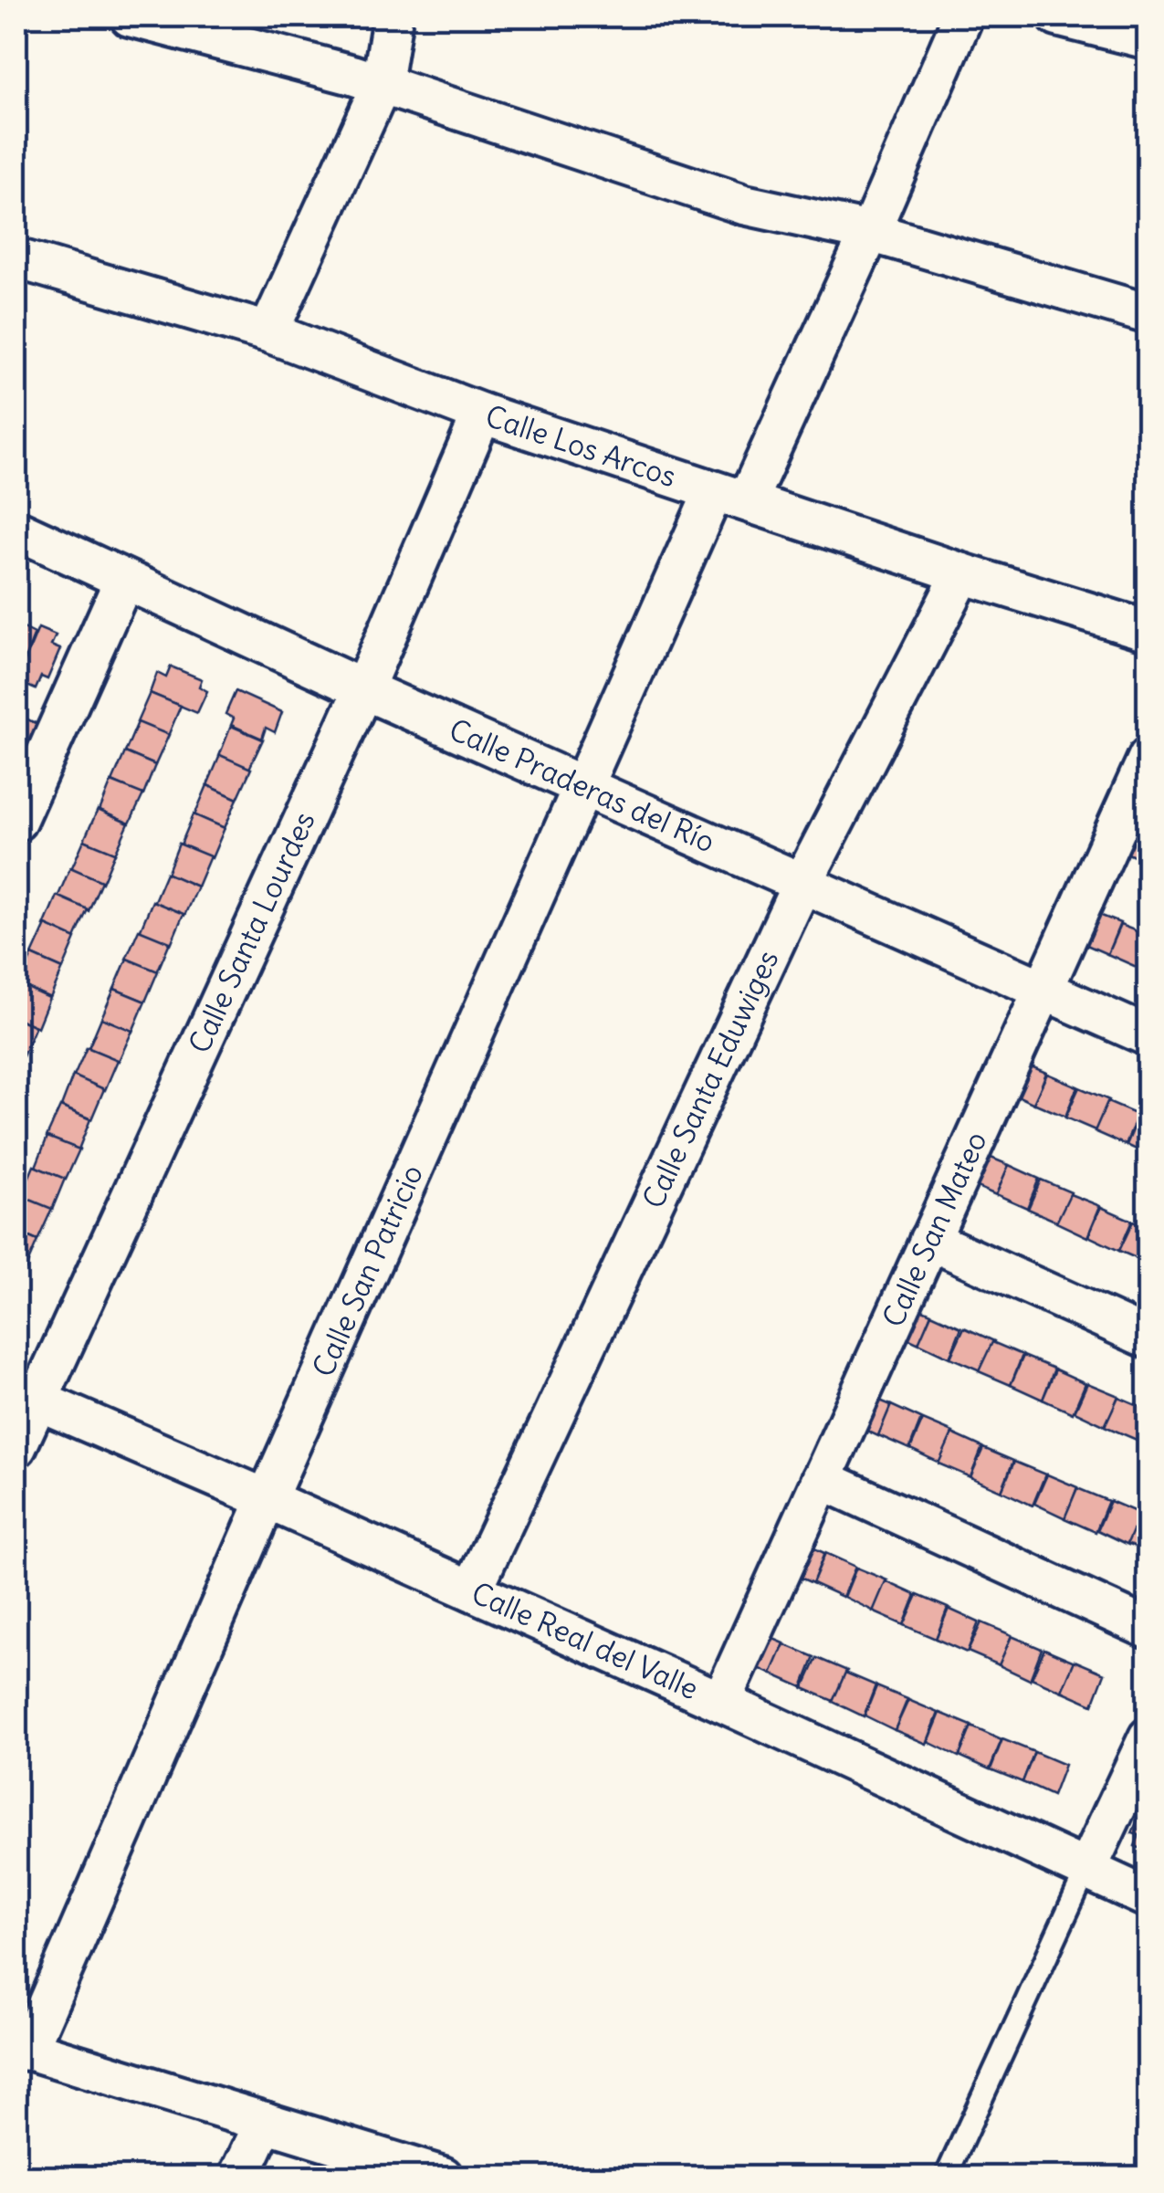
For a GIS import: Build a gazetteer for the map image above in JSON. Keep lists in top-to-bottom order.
{
  "streets": {
    "street": [
      "Calle Los Arcos",
      "Calle Praderas del Río",
      "Calle Santa Lourdes",
      "Calle Santa Eduwiges",
      "Calle San Mateo",
      "Calle San Patricio",
      "Calle Real del Valle"
    ]
  },
  "crossings": [
    ["Calle Los Arcos", "Calle Santa Lourdes"],
    ["Calle Los Arcos", "Calle Santa Eduwiges"],
    ["Calle Los Arcos", "Calle San Patricio"],
    ["Calle Praderas del Río", "Calle Santa Lourdes"],
    ["Calle Praderas del Río", "Calle Santa Eduwiges"],
    ["Calle Praderas del Río", "Calle San Mateo"],
    ["Calle Praderas del Río", "Calle San Patricio"],
    ["Calle Santa Lourdes", "Calle Real del Valle"],
    ["Calle Santa Eduwiges", "Calle Real del Valle"],
    ["Calle San Mateo", "Calle Real del Valle"],
    ["Calle San Patricio", "Calle Real del Valle"]
  ]
}
